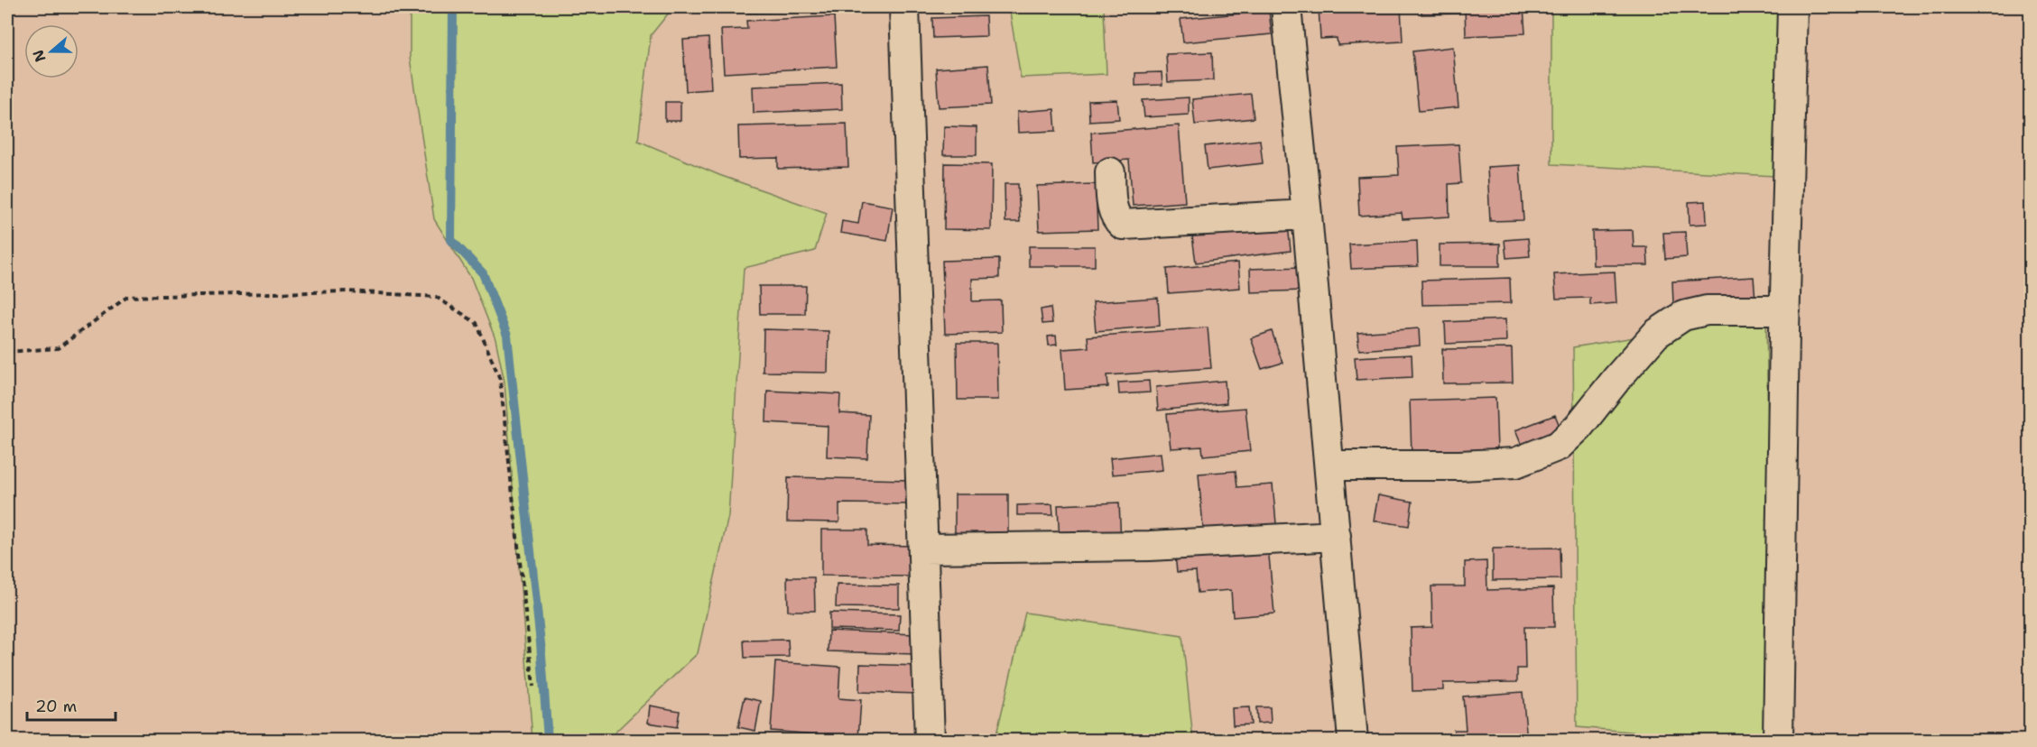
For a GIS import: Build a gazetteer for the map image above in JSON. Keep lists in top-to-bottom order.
{
  "scale_bar": "20 m",
  "north": "left"
}
